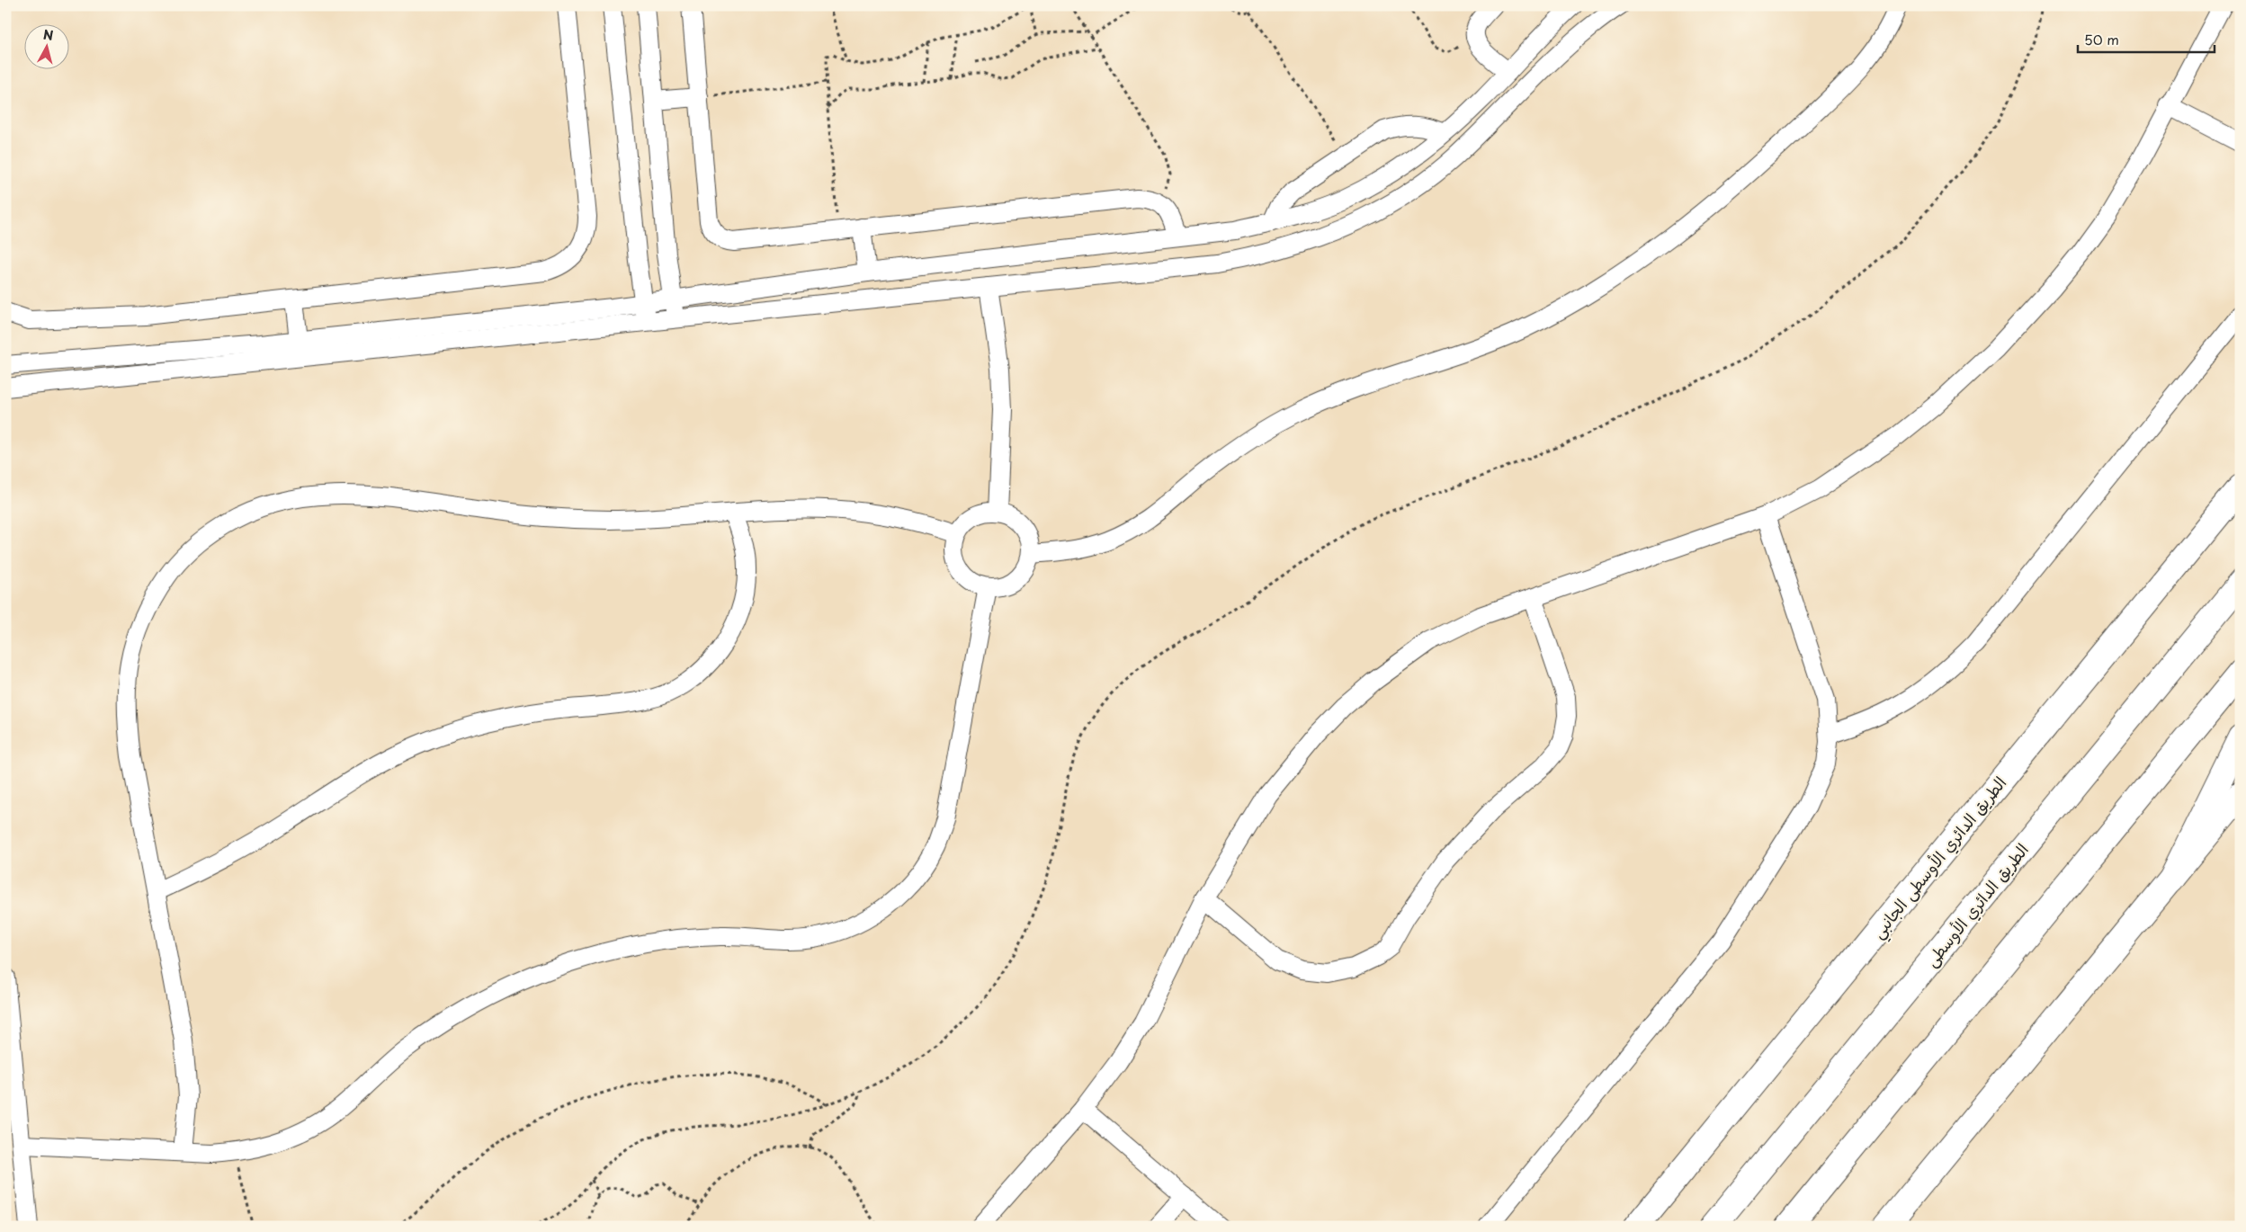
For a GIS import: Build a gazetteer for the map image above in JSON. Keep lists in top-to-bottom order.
{
  "streets": {
    "highway": ["الطريق الدائري الأوسطى الجانبي", "الطريق الدائري الأوسطى"]
  },
  "scale_bar": "50 m",
  "north": "top"
}
